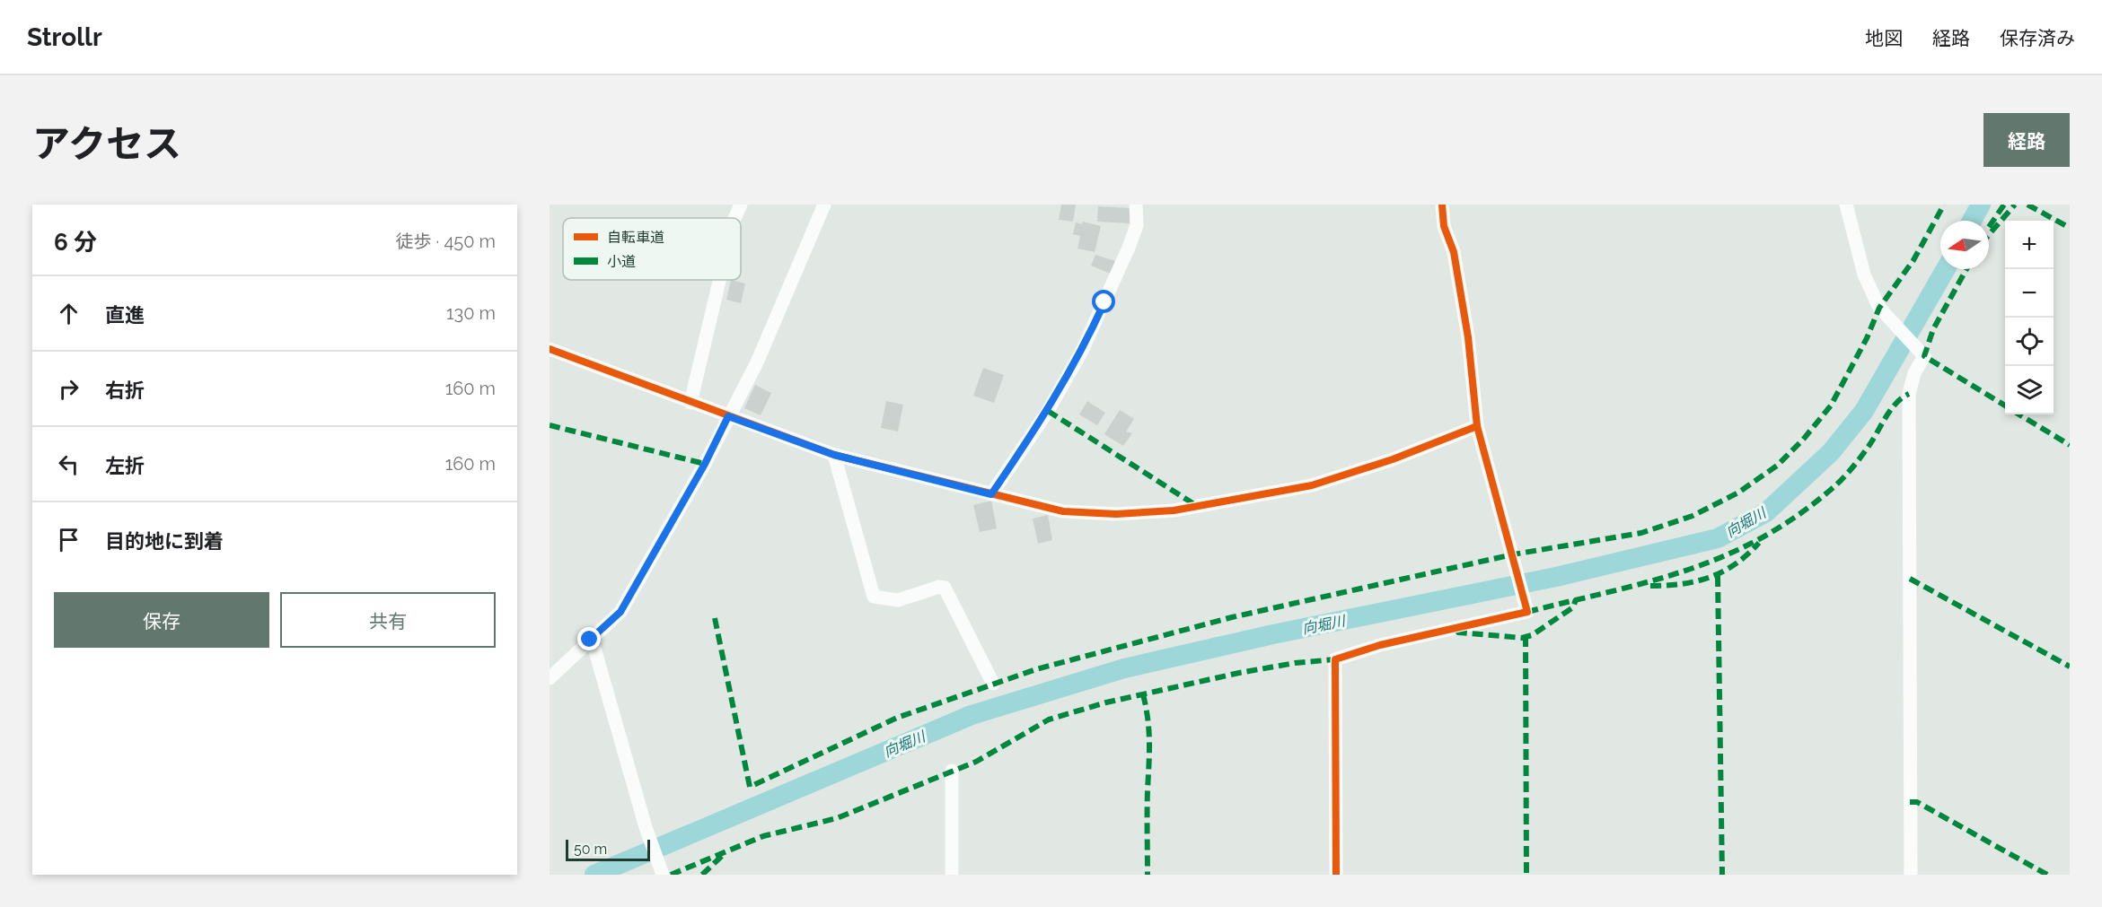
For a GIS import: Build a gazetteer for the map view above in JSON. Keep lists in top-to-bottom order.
{
  "water": ["向堀川"],
  "legend": ["自転車道", "小道"],
  "scale_bar": "50 m",
  "north": "left",
  "page": {
    "header": "Strollr",
    "nav": ["地図", "経路", "保存済み"],
    "title": "アクセス",
    "buttons": [
      "経路",
      ["保存", "共有"]
    ],
    "heading": ["6 分", "徒歩 · 450 m"],
    "map_buttons": ["+", "−"],
    "list": [
      ["直進", "130 m"],
      ["右折", "160 m"],
      ["左折", "160 m"],
      "目的地に到着"
    ],
    "scale": "50 m"
  }
}
